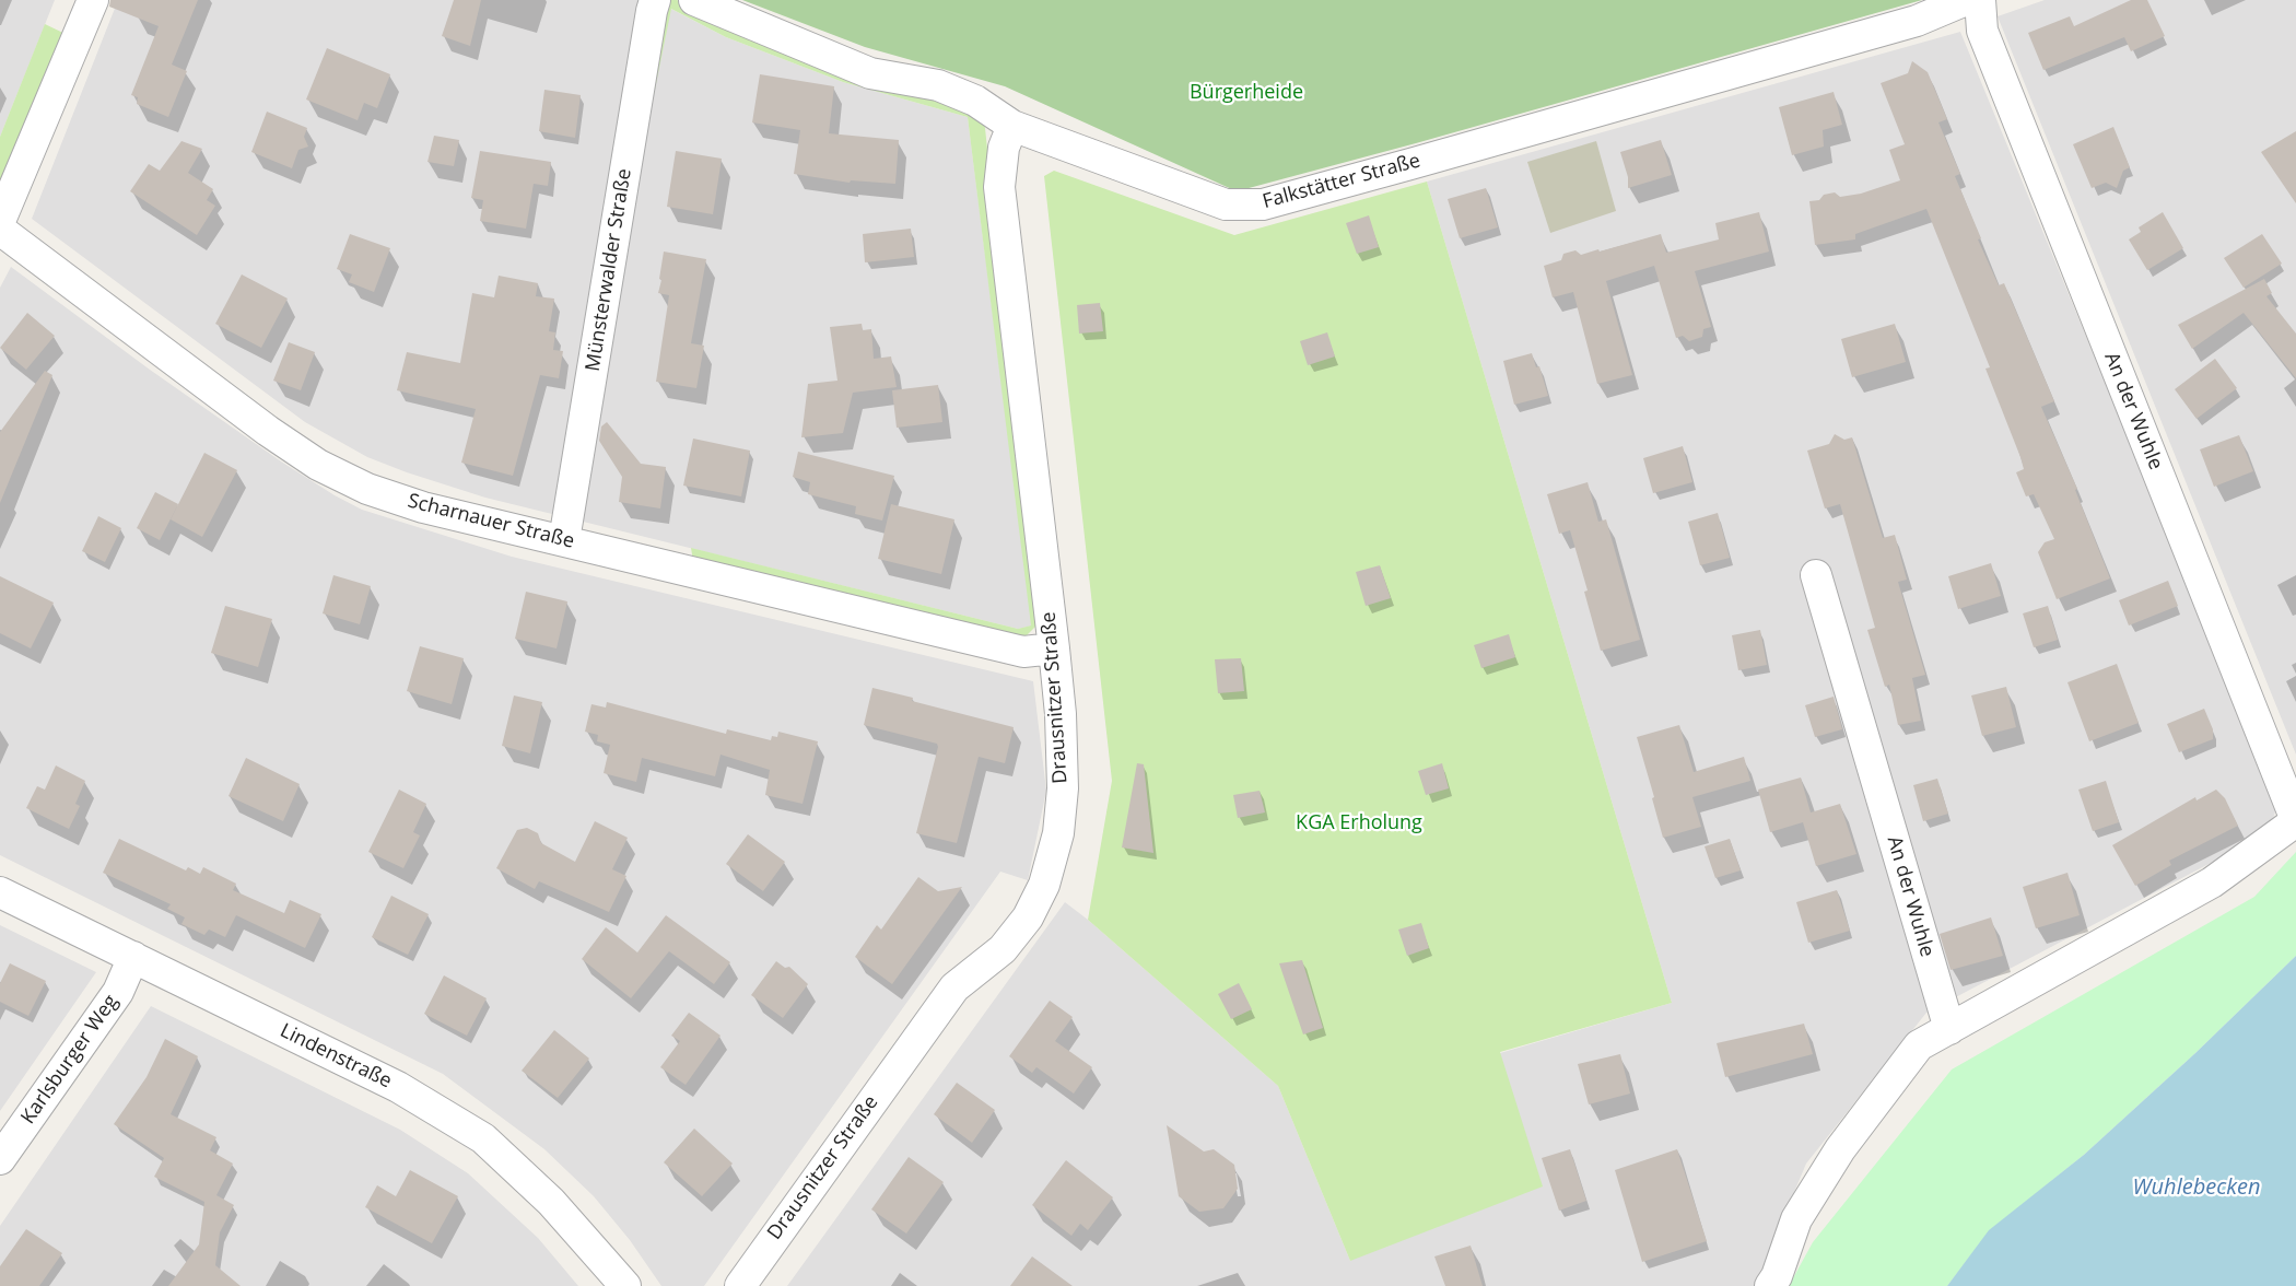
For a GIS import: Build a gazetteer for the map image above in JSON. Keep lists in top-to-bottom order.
{
  "streets": {
    "street": [
      "Falkstätter Straße",
      "Münsterwalder Straße",
      "An der Wuhle",
      "Scharnauer Straße",
      "Drausnitzer Straße",
      "Lindenstraße",
      "Karlsburger Weg"
    ]
  },
  "crossings": [
    ["Falkstätter Straße", "Drausnitzer Straße"],
    ["Münsterwalder Straße", "Scharnauer Straße"],
    ["Scharnauer Straße", "Drausnitzer Straße"],
    ["Lindenstraße", "Karlsburger Weg"]
  ],
  "water": ["Wuhlebecken"],
  "parks": ["Bürgerheide", "KGA Erholung"]
}
